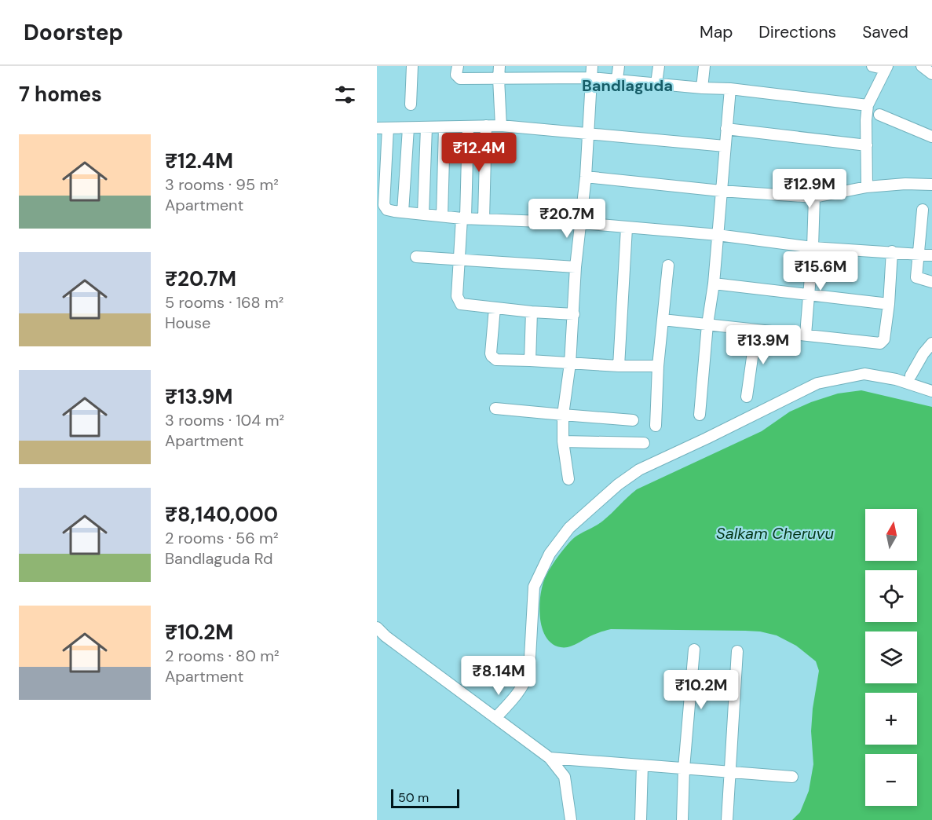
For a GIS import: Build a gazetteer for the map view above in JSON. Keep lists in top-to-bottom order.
{
  "districts": ["Bandlaguda"],
  "water": ["Salkam Cheruvu"],
  "scale_bar": "50 m",
  "north": "top",
  "page": {
    "header": "Doorstep",
    "nav": ["Map", "Directions", "Saved"],
    "heading": "7 homes",
    "list": [
      {
        "name": "₹12.4M",
        "note": "3 rooms · 95 m² · Apartment"
      },
      {
        "name": "₹20.7M",
        "note": "5 rooms · 168 m² · House"
      },
      {
        "name": "₹13.9M",
        "note": "3 rooms · 104 m² · Apartment"
      },
      {
        "name": "₹8,140,000",
        "note": "2 rooms · 56 m² · Bandlaguda Rd"
      },
      {
        "name": "₹10.2M",
        "note": "2 rooms · 80 m² · Apartment"
      }
    ],
    "price": [
      "₹12.4M",
      "₹12.9M",
      "₹20.7M",
      "₹15.6M",
      "₹13.9M",
      "₹8.14M",
      "₹10.2M"
    ],
    "map_buttons": ["+", "−"],
    "scale": "50 m"
  }
}
